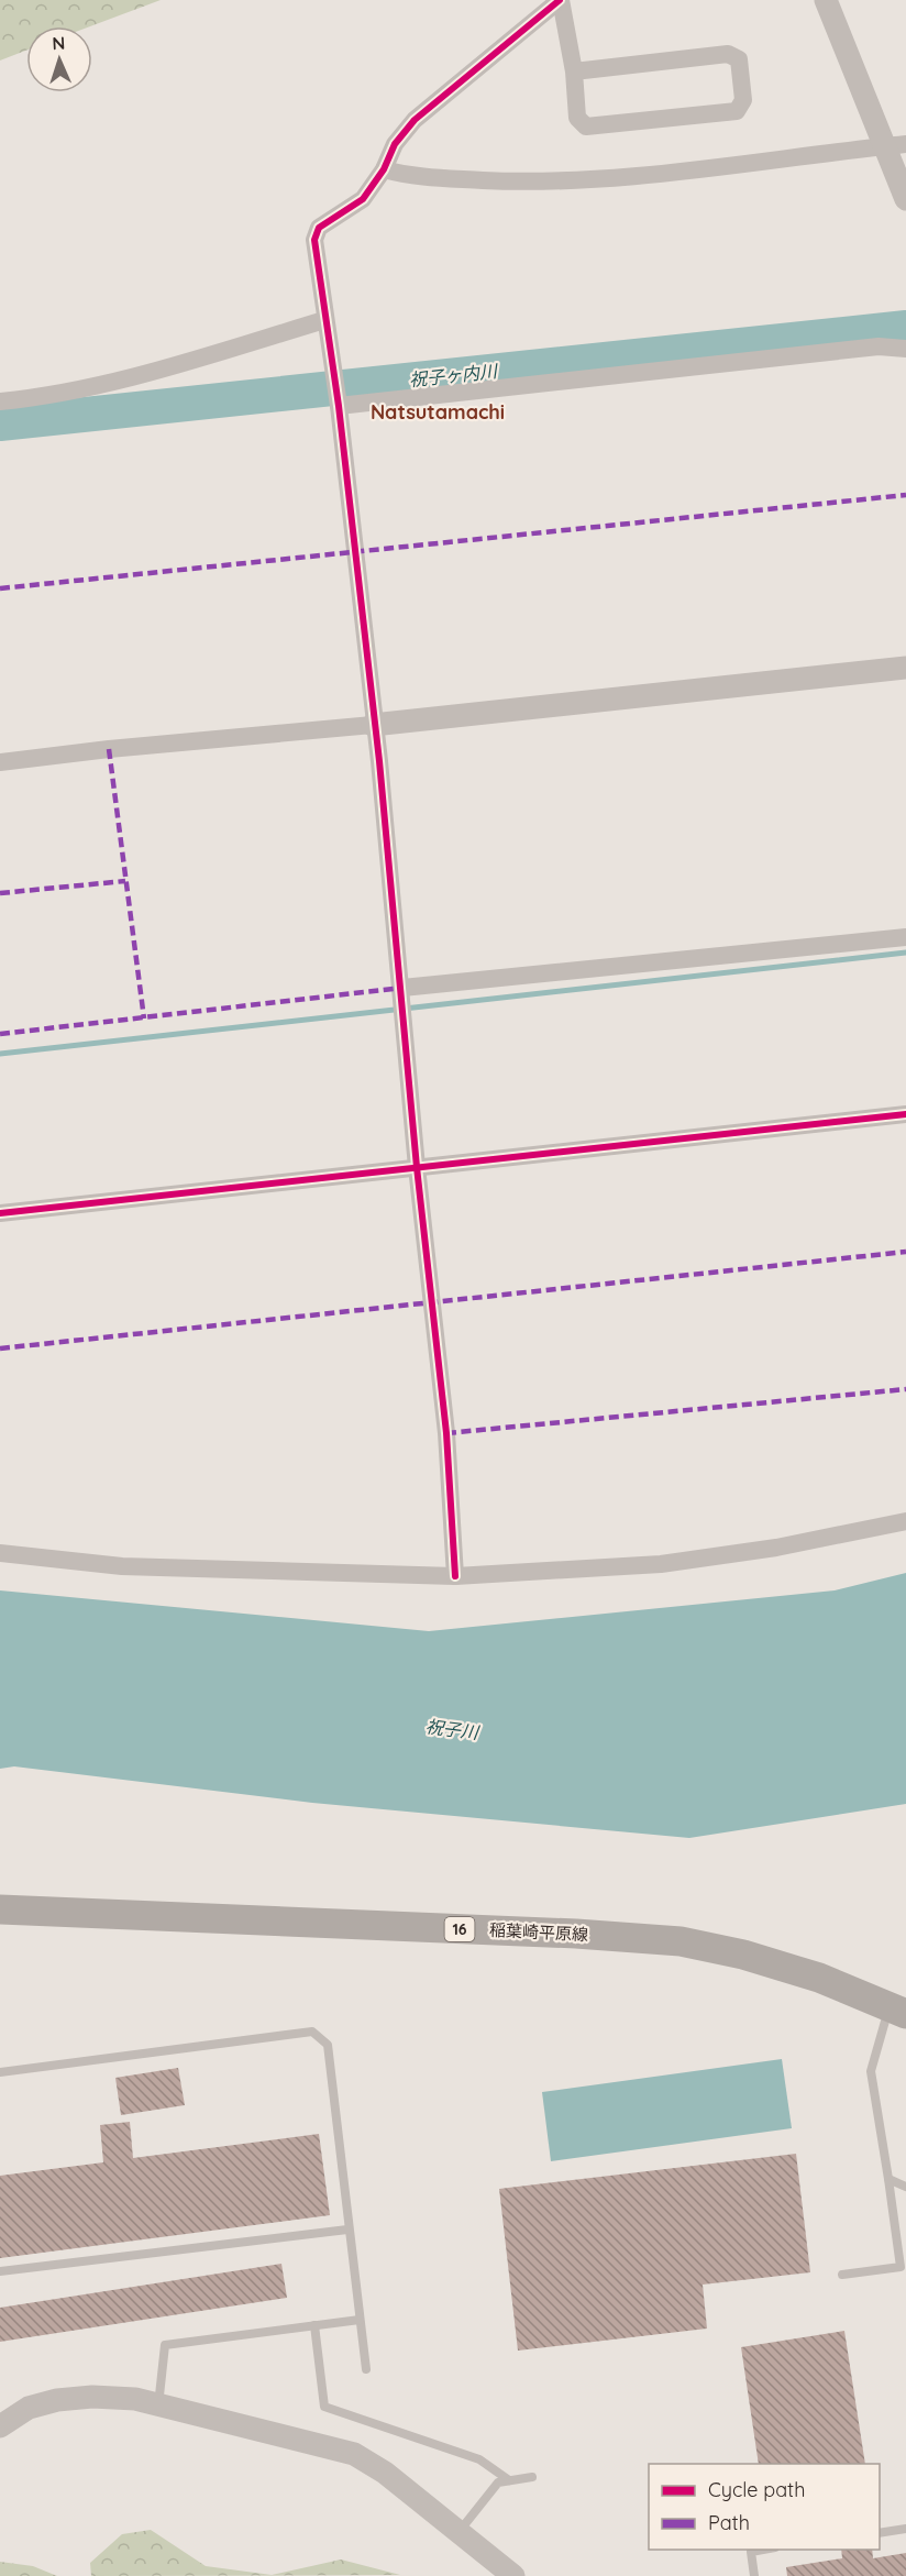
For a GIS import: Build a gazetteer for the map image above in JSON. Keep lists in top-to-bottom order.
{
  "streets": {
    "main road": ["16", "稲葉崎平原線"]
  },
  "districts": ["Natsutamachi"],
  "water": ["祝子ヶ内川", "祝子川"],
  "legend": ["Cycle path", "Path"],
  "north": "top"
}
